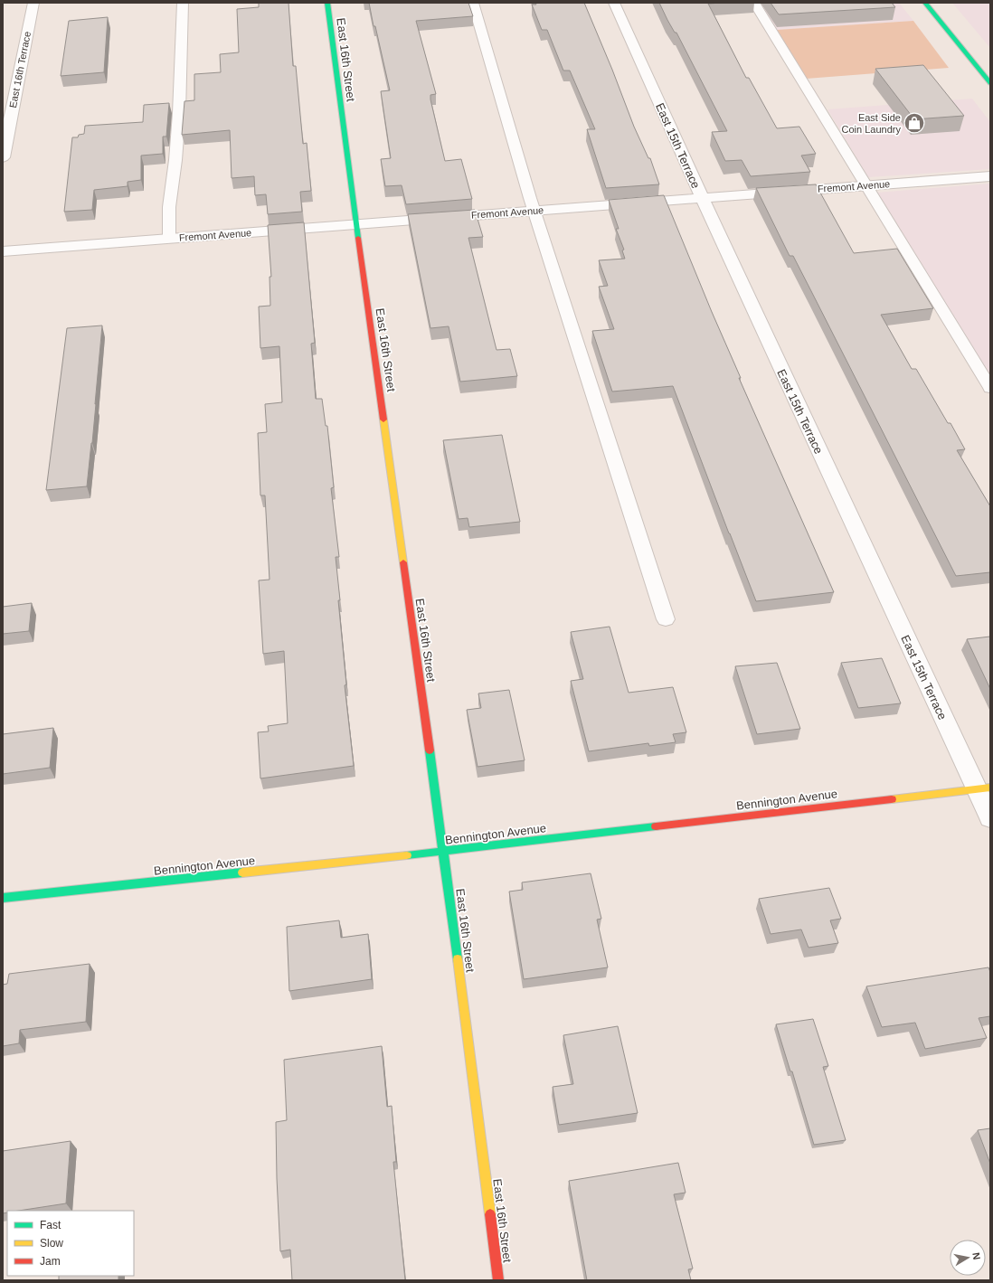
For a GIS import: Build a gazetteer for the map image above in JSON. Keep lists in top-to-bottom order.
{
  "streets": {
    "street": [
      "East 16th Street",
      "East 16th Terrace",
      "East 15th Terrace",
      "Fremont Avenue",
      "Bennington Avenue"
    ]
  },
  "crossings": [
    ["East 16th Street", "Fremont Avenue"],
    ["East 16th Street", "Bennington Avenue"],
    ["East 15th Terrace", "Fremont Avenue"],
    ["East 15th Terrace", "Bennington Avenue"]
  ],
  "places": {
    "shop": ["East Side Coin Laundry"]
  },
  "legend": ["Fast", "Slow", "Jam"],
  "north": "right"
}
